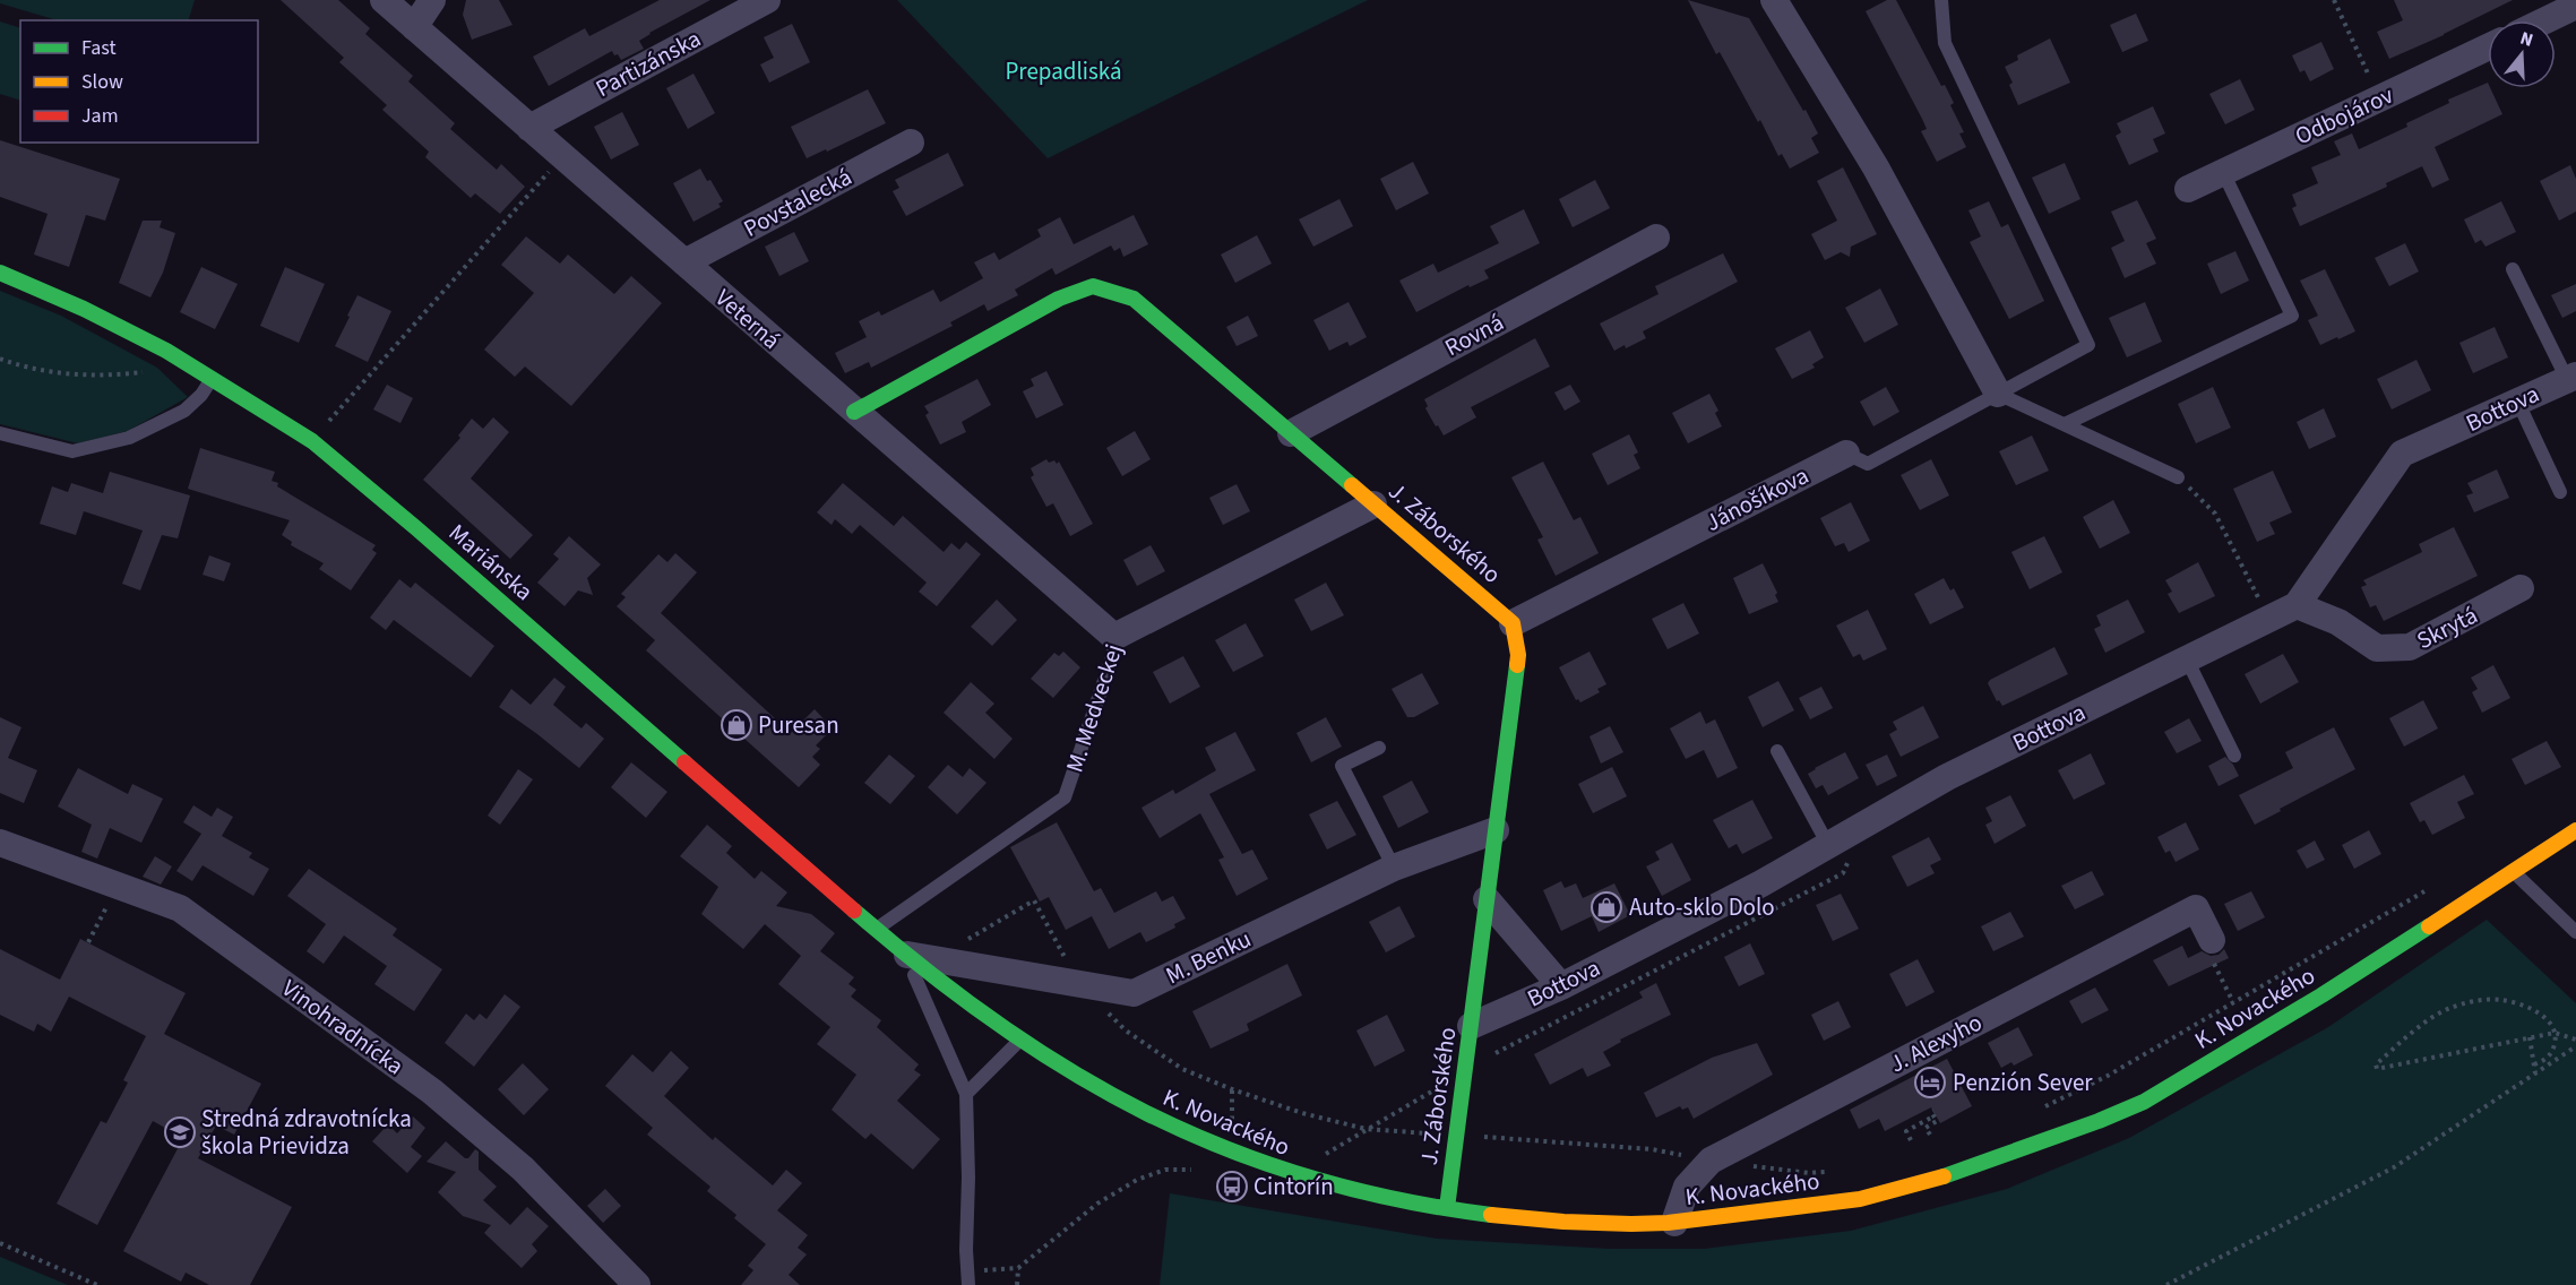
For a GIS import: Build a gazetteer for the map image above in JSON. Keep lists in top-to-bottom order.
{
  "streets": {
    "street": [
      "Partizánska",
      "Odbojárov",
      "Povstalecká",
      "Veterná",
      "Rovná",
      "Bottova",
      "Jánošíkova",
      "J. Záborského",
      "Mariánska",
      "Skrytá",
      "M. Medveckej",
      "M. Benku",
      "K. Novackého",
      "Vinohradnícka",
      "J. Alexyho"
    ]
  },
  "crossings": [
    ["Partizánska", "Veterná"],
    ["Povstalecká", "Veterná"],
    ["Veterná", "J. Záborského"],
    ["Veterná", "M. Medveckej"],
    ["Rovná", "J. Záborského"],
    ["Bottova", "J. Záborského"],
    ["Bottova", "Skrytá"],
    ["Jánošíkova", "J. Záborského"],
    ["J. Záborského", "M. Medveckej"],
    ["J. Záborského", "M. Benku"],
    ["J. Záborského", "K. Novackého"],
    ["Mariánska", "M. Medveckej"],
    ["Mariánska", "M. Benku"],
    ["Mariánska", "K. Novackého"],
    ["M. Benku", "K. Novackého"],
    ["K. Novackého", "J. Alexyho"]
  ],
  "parks": ["Prepadliská"],
  "places": {
    "shop": ["Puresan", "Auto-sklo Dolo"],
    "hotel": ["Penzión Sever"],
    "school or university": ["Stredná zdravotnícka škola Prievidza"],
    "bus stop": ["Cintorín"]
  },
  "legend": ["Fast", "Slow", "Jam"],
  "north": "top"
}
